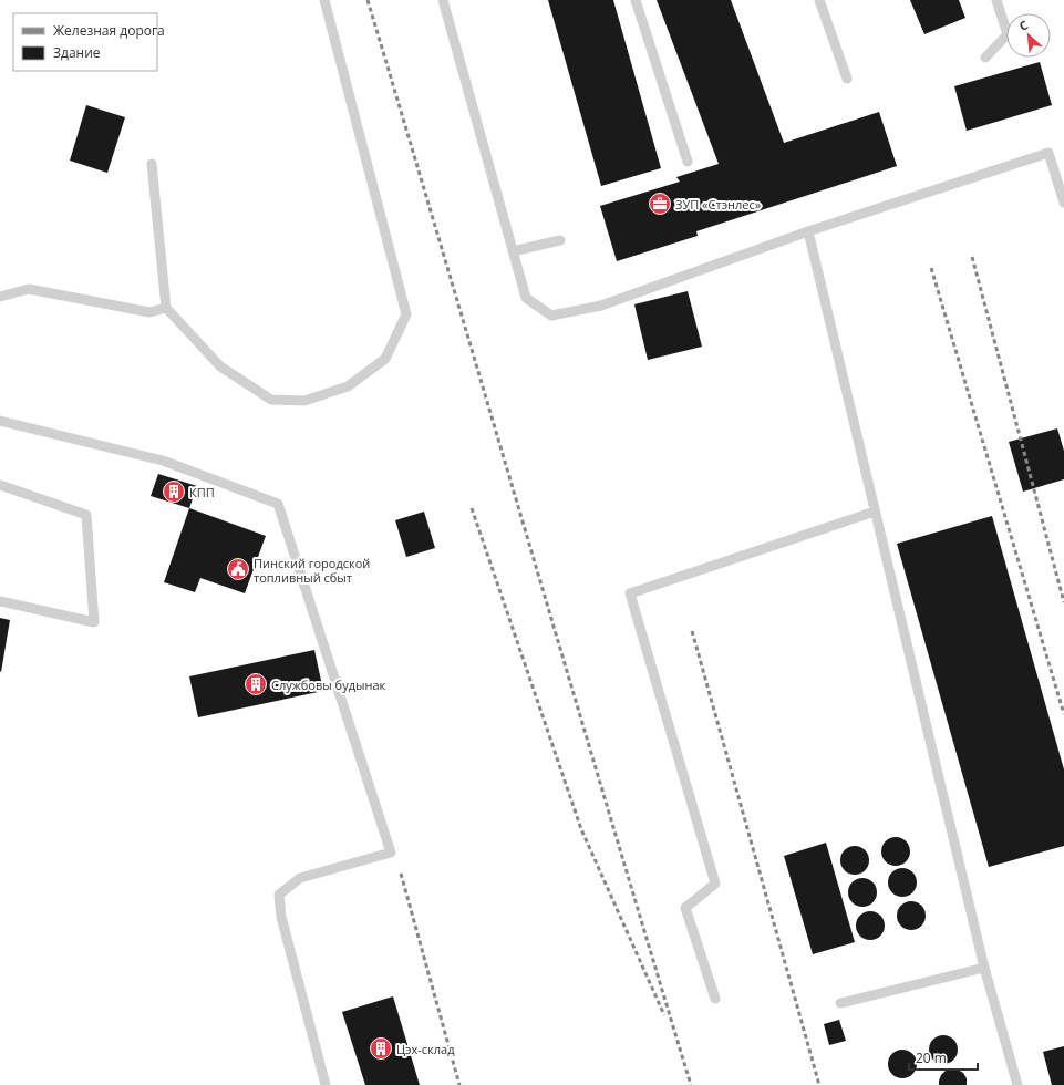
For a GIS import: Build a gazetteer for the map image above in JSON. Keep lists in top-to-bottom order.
{
  "places": {
    "office": ["ЗУП «Стэнлес»"],
    "building": ["КПП", "Службовы будынак", "Цэх-склад"],
    "public building": ["Пинский городской топливный сбыт"]
  },
  "legend": ["Железная дорога", "Здание"],
  "scale_bar": "20 m",
  "north": "top left"
}
